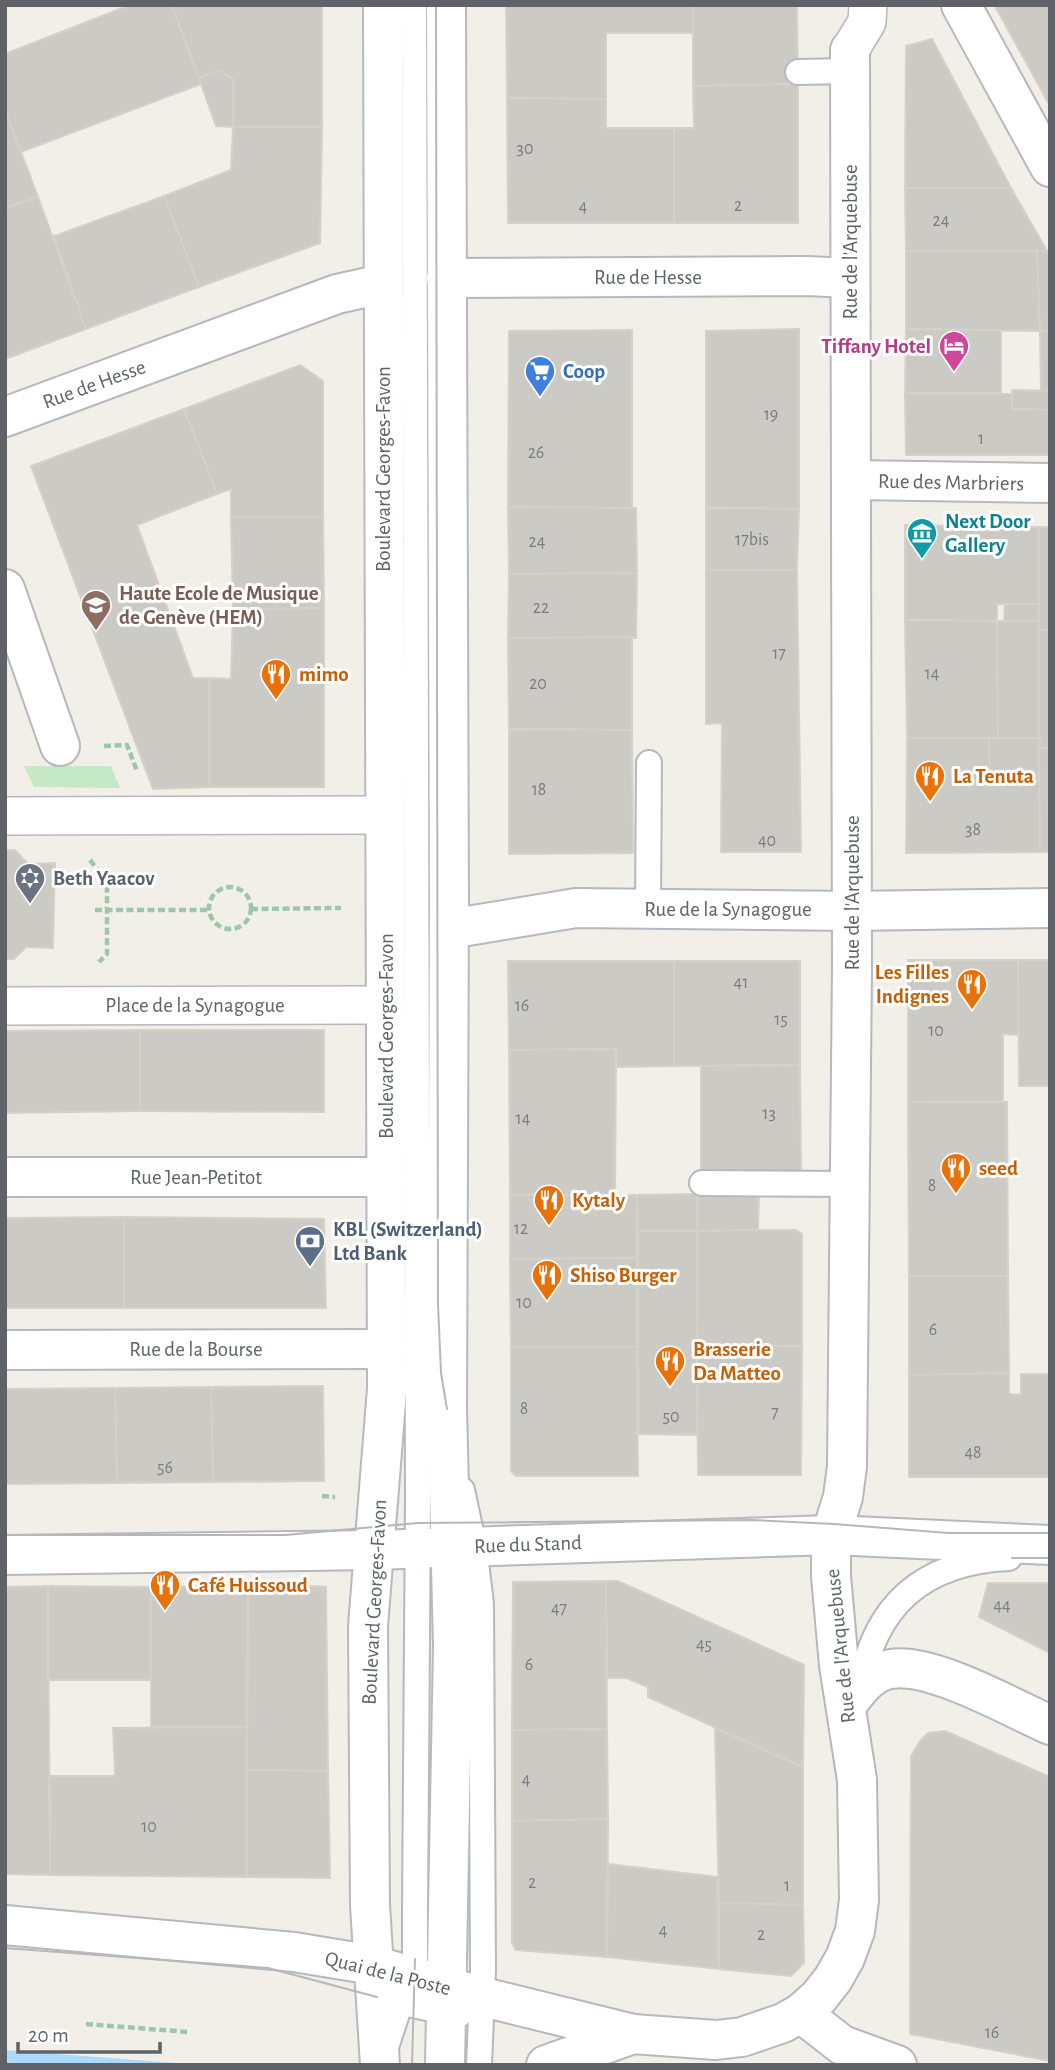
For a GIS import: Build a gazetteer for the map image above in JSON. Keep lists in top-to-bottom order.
{
  "streets": {
    "street": [
      "Rue de l'Arquebuse",
      "Rue de Hesse",
      "Boulevard Georges-Favon",
      "Rue des Marbriers",
      "Rue de la Synagogue",
      "Place de la Synagogue",
      "Rue Jean-Petitot",
      "Rue de la Bourse",
      "Rue du Stand",
      "Quai de la Poste"
    ]
  },
  "crossings": [
    ["Rue de l'Arquebuse", "Rue de Hesse"],
    ["Rue de l'Arquebuse", "Rue des Marbriers"],
    ["Rue de l'Arquebuse", "Rue de la Synagogue"],
    ["Rue de l'Arquebuse", "Rue du Stand"],
    ["Rue de l'Arquebuse", "Quai de la Poste"],
    ["Rue de Hesse", "Boulevard Georges-Favon"],
    ["Boulevard Georges-Favon", "Place de la Synagogue"],
    ["Boulevard Georges-Favon", "Rue Jean-Petitot"],
    ["Boulevard Georges-Favon", "Rue de la Bourse"],
    ["Boulevard Georges-Favon", "Rue du Stand"],
    ["Boulevard Georges-Favon", "Quai de la Poste"]
  ],
  "places": {
    "hotel": ["Tiffany Hotel"],
    "supermarket": ["Coop"],
    "museum": ["Next Door Gallery"],
    "school or university": ["Haute Ecole de Musique de Genève (HEM)"],
    "restaurant": [
      "mimo",
      "La Tenuta",
      "Les Filles Indignes",
      "seed",
      "Kytaly",
      "Shiso Burger",
      "Brasserie Da Matteo",
      "Café Huissoud"
    ],
    "synagogue": ["Beth Yaacov"],
    "bank": ["KBL (Switzerland) Ltd Bank"]
  },
  "house_numbers": [
    "30",
    "2",
    "4",
    "24",
    "19",
    "1",
    "26",
    "17bis",
    "24",
    "22",
    "17",
    "14",
    "20",
    "18",
    "38",
    "40",
    "41",
    "16",
    "15",
    "10",
    "13",
    "14",
    "8",
    "12",
    "10",
    "6",
    "8",
    "7",
    "50",
    "48",
    "56",
    "44",
    "47",
    "45",
    "6",
    "4",
    "10",
    "2",
    "1",
    "4",
    "2",
    "16"
  ],
  "scale_bar": "20 m"
}
